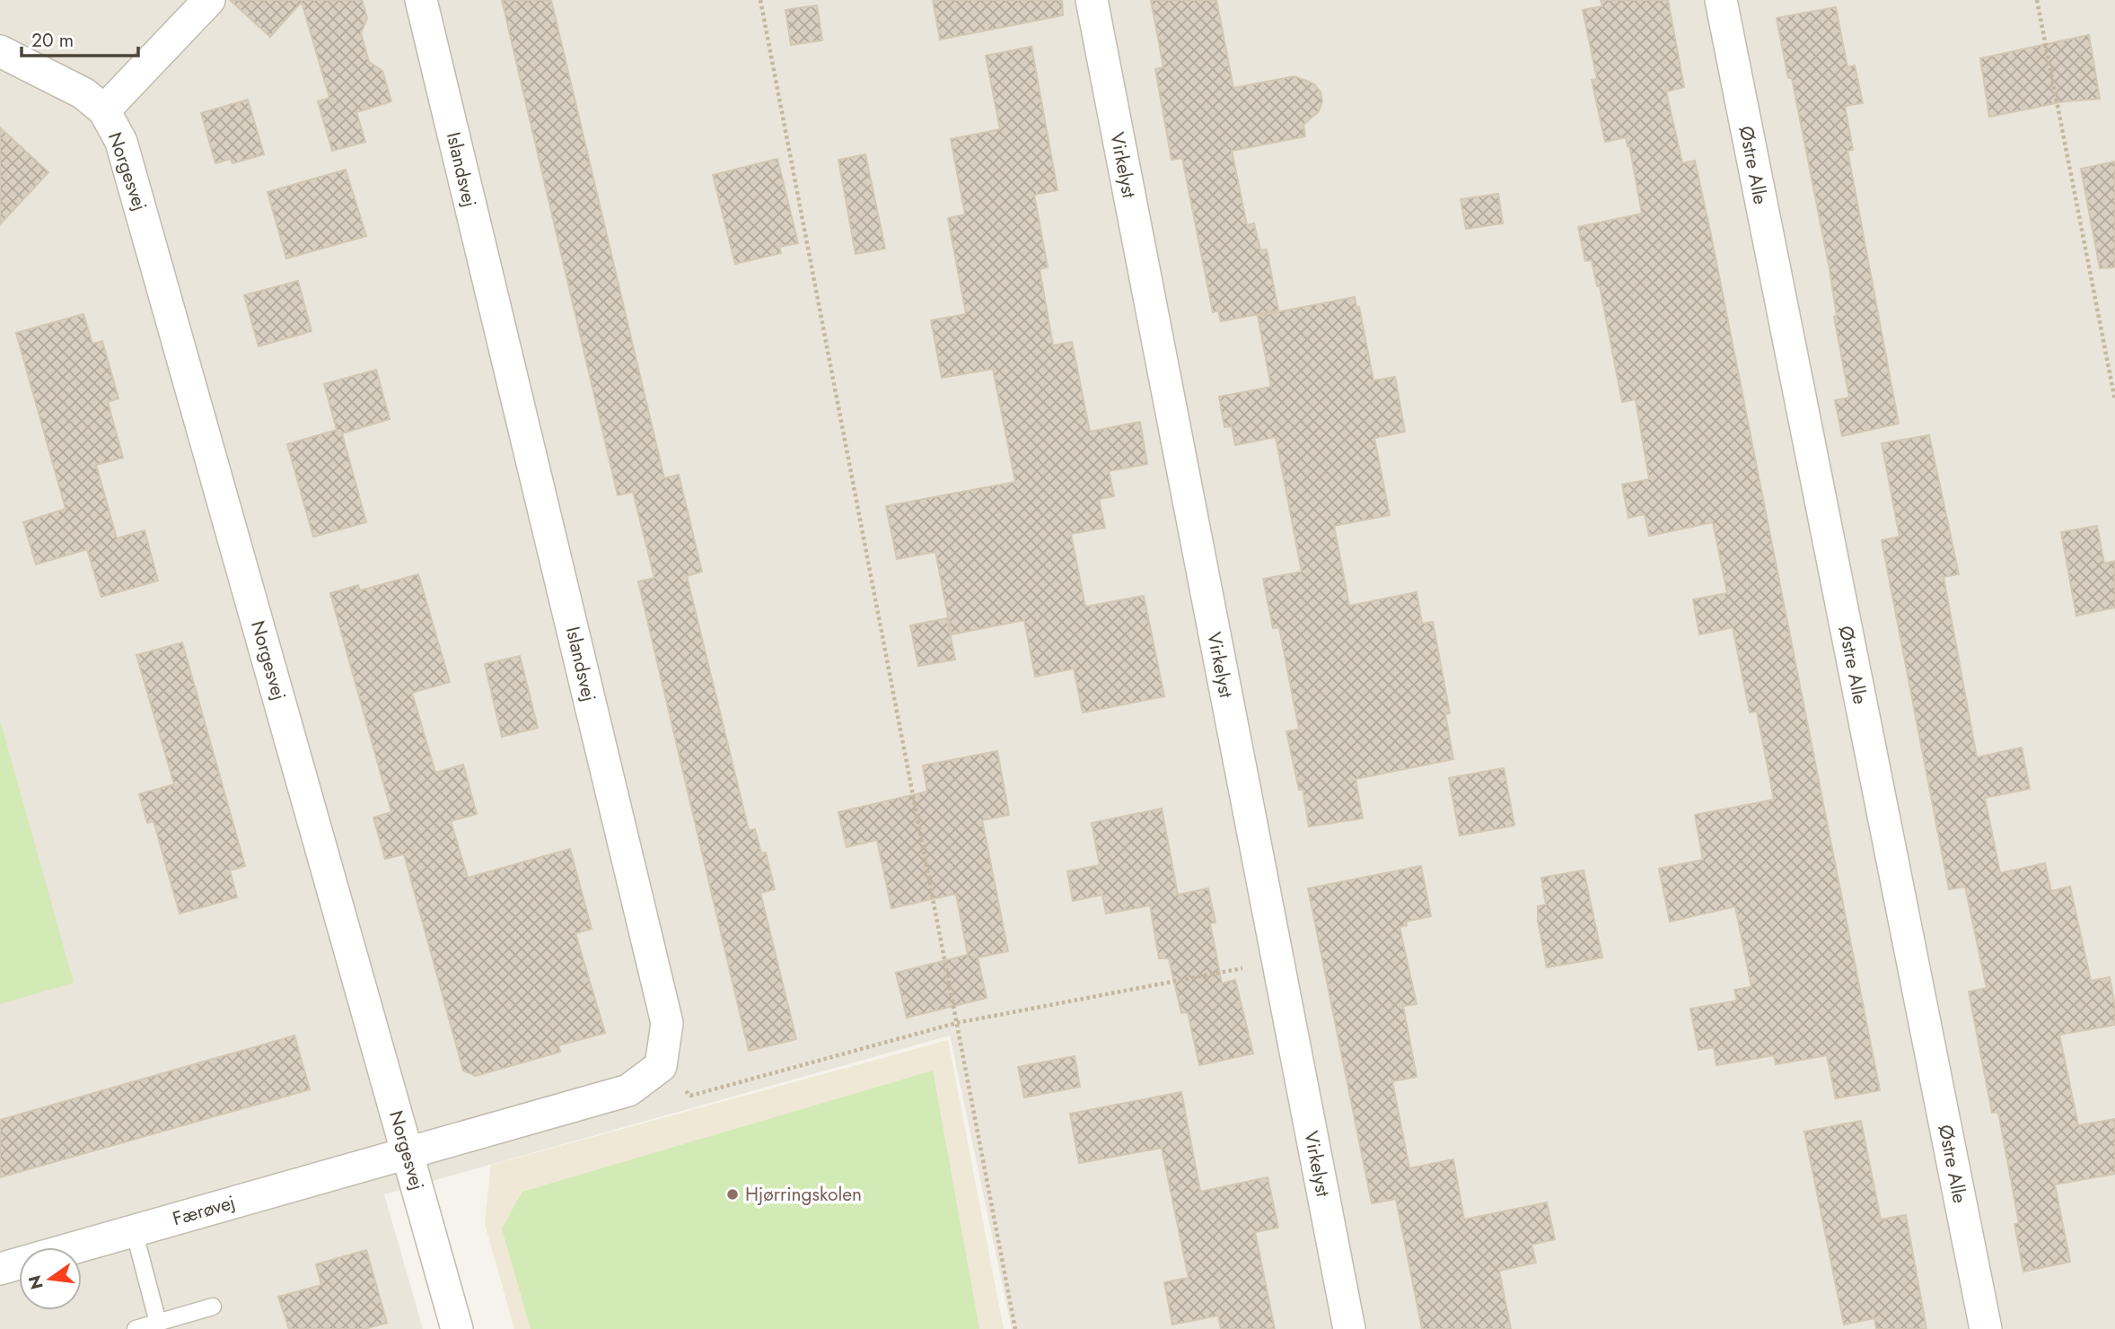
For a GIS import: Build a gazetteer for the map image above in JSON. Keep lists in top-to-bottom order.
{
  "streets": {
    "street": [
      "Virkelyst",
      "Østre Alle",
      "Islandsvej",
      "Norgesvej",
      "Færøvej"
    ]
  },
  "crossings": [
    ["Norgesvej", "Færøvej"]
  ],
  "places": ["Hjørringskolen"],
  "scale_bar": "20 m",
  "north": "left"
}
